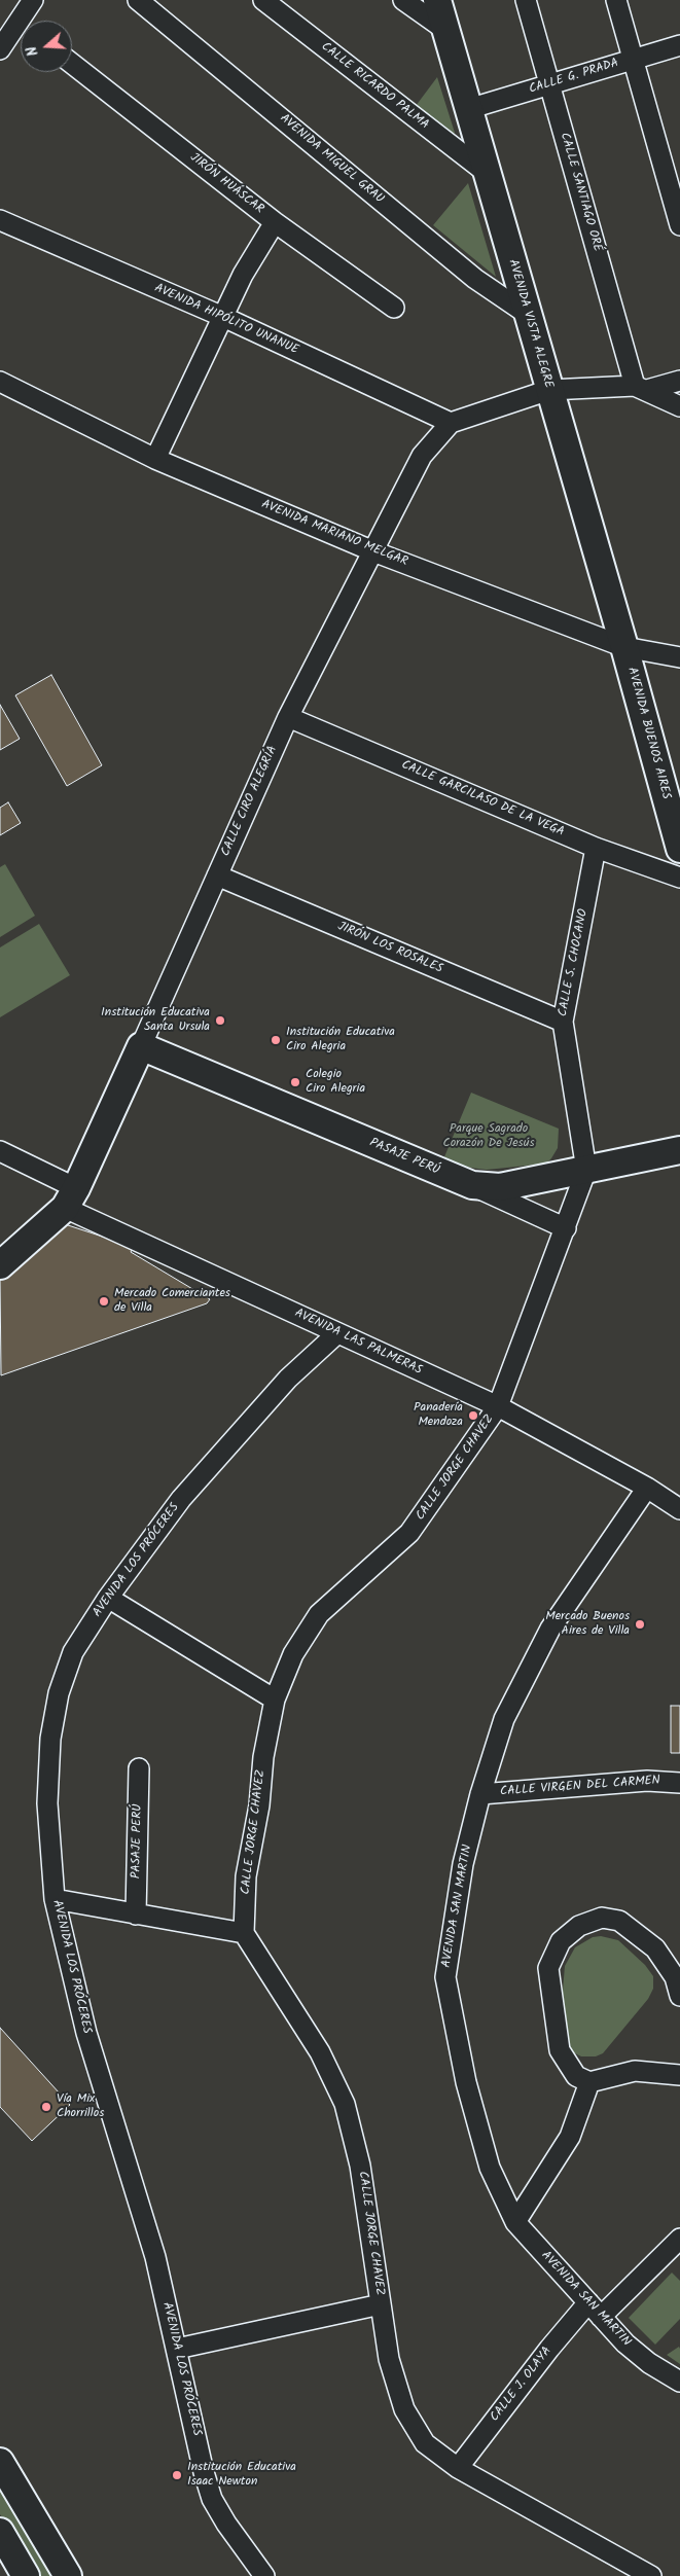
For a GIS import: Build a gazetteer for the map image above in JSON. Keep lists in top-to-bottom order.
{
  "streets": {
    "street": [
      "CALLE G. PRADA",
      "CALLE RICARDO PALMA",
      "AVENIDA MIGUEL GRAU",
      "JIRÓN HUÁSCAR",
      "CALLE SANTIAGO ORÉ",
      "AVENIDA HIPÓLITO UNANUE",
      "AVENIDA VISTA ALEGRE",
      "AVENIDA MARIANO MELGAR",
      "AVENIDA BUENOS AIRES",
      "CALLE GARCILASO DE LA VEGA",
      "CALLE CIRO ALEGRÍA",
      "JIRÓN LOS ROSALES",
      "CALLE S. CHOCANO",
      "PASAJE PERÚ",
      "AVENIDA LAS PALMERAS",
      "CALLE JORGE CHAVEZ",
      "AVENIDA LOS PRÓCERES",
      "CALLE VIRGEN DEL CARMEN",
      "AVENIDA SAN MARTIN",
      "CALLE J. OLAYA"
    ]
  },
  "crossings": [
    ["CALLE G. PRADA", "CALLE SANTIAGO ORÉ"],
    ["CALLE G. PRADA", "AVENIDA VISTA ALEGRE"],
    ["CALLE RICARDO PALMA", "AVENIDA VISTA ALEGRE"],
    ["AVENIDA MIGUEL GRAU", "AVENIDA VISTA ALEGRE"],
    ["AVENIDA HIPÓLITO UNANUE", "CALLE CIRO ALEGRÍA"],
    ["AVENIDA VISTA ALEGRE", "AVENIDA MARIANO MELGAR"],
    ["AVENIDA VISTA ALEGRE", "AVENIDA BUENOS AIRES"],
    ["AVENIDA MARIANO MELGAR", "AVENIDA BUENOS AIRES"],
    ["AVENIDA MARIANO MELGAR", "CALLE CIRO ALEGRÍA"],
    ["CALLE GARCILASO DE LA VEGA", "CALLE CIRO ALEGRÍA"],
    ["CALLE GARCILASO DE LA VEGA", "CALLE S. CHOCANO"],
    ["CALLE CIRO ALEGRÍA", "JIRÓN LOS ROSALES"],
    ["CALLE CIRO ALEGRÍA", "PASAJE PERÚ"],
    ["CALLE CIRO ALEGRÍA", "AVENIDA LAS PALMERAS"],
    ["JIRÓN LOS ROSALES", "CALLE S. CHOCANO"],
    ["CALLE S. CHOCANO", "PASAJE PERÚ"],
    ["CALLE S. CHOCANO", "CALLE JORGE CHAVEZ"],
    ["PASAJE PERÚ", "CALLE JORGE CHAVEZ"],
    ["AVENIDA LAS PALMERAS", "CALLE JORGE CHAVEZ"],
    ["AVENIDA LAS PALMERAS", "AVENIDA LOS PRÓCERES"],
    ["AVENIDA LAS PALMERAS", "AVENIDA SAN MARTIN"],
    ["CALLE JORGE CHAVEZ", "CALLE J. OLAYA"],
    ["CALLE VIRGEN DEL CARMEN", "AVENIDA SAN MARTIN"],
    ["AVENIDA SAN MARTIN", "CALLE J. OLAYA"]
  ],
  "parks": ["Parque Sagrado Corazón De Jesús"],
  "places": [
    "Institución Educativa Santa Ursula",
    "Institución Educativa Ciro Alegria",
    "Colegio Ciro Alegria",
    "Mercado Comerciantes de Villa",
    "Panadería Mendoza",
    "Mercado Buenos Aires de Villa",
    "Vía Mix Chorrillos",
    "Institución Educativa Isaac Newton"
  ],
  "north": "left"
}
